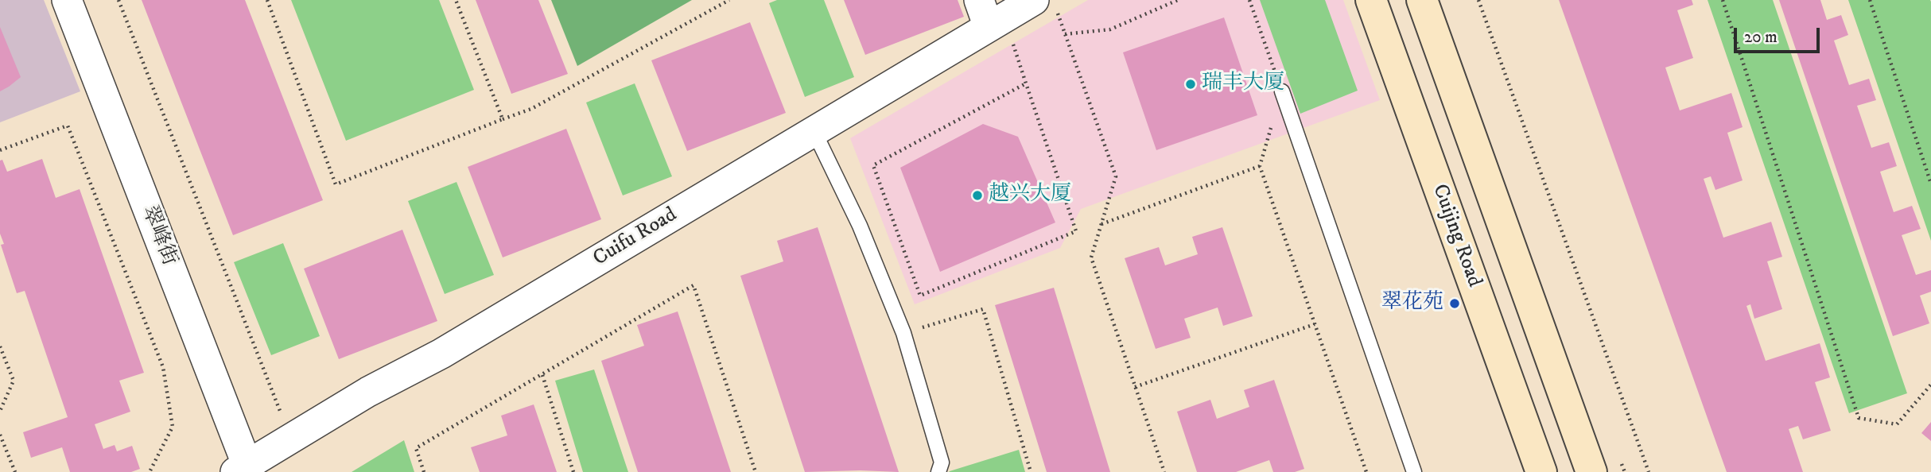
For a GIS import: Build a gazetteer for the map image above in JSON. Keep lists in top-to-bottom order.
{
  "streets": {
    "main road": ["Cuijing Road"],
    "street": ["翠峰街", "Cuifu Road"]
  },
  "crossings": [
    ["翠峰街", "Cuifu Road"]
  ],
  "places": ["瑞丰大厦", "越兴大厦", "翠花苑"],
  "scale_bar": "20 m"
}
